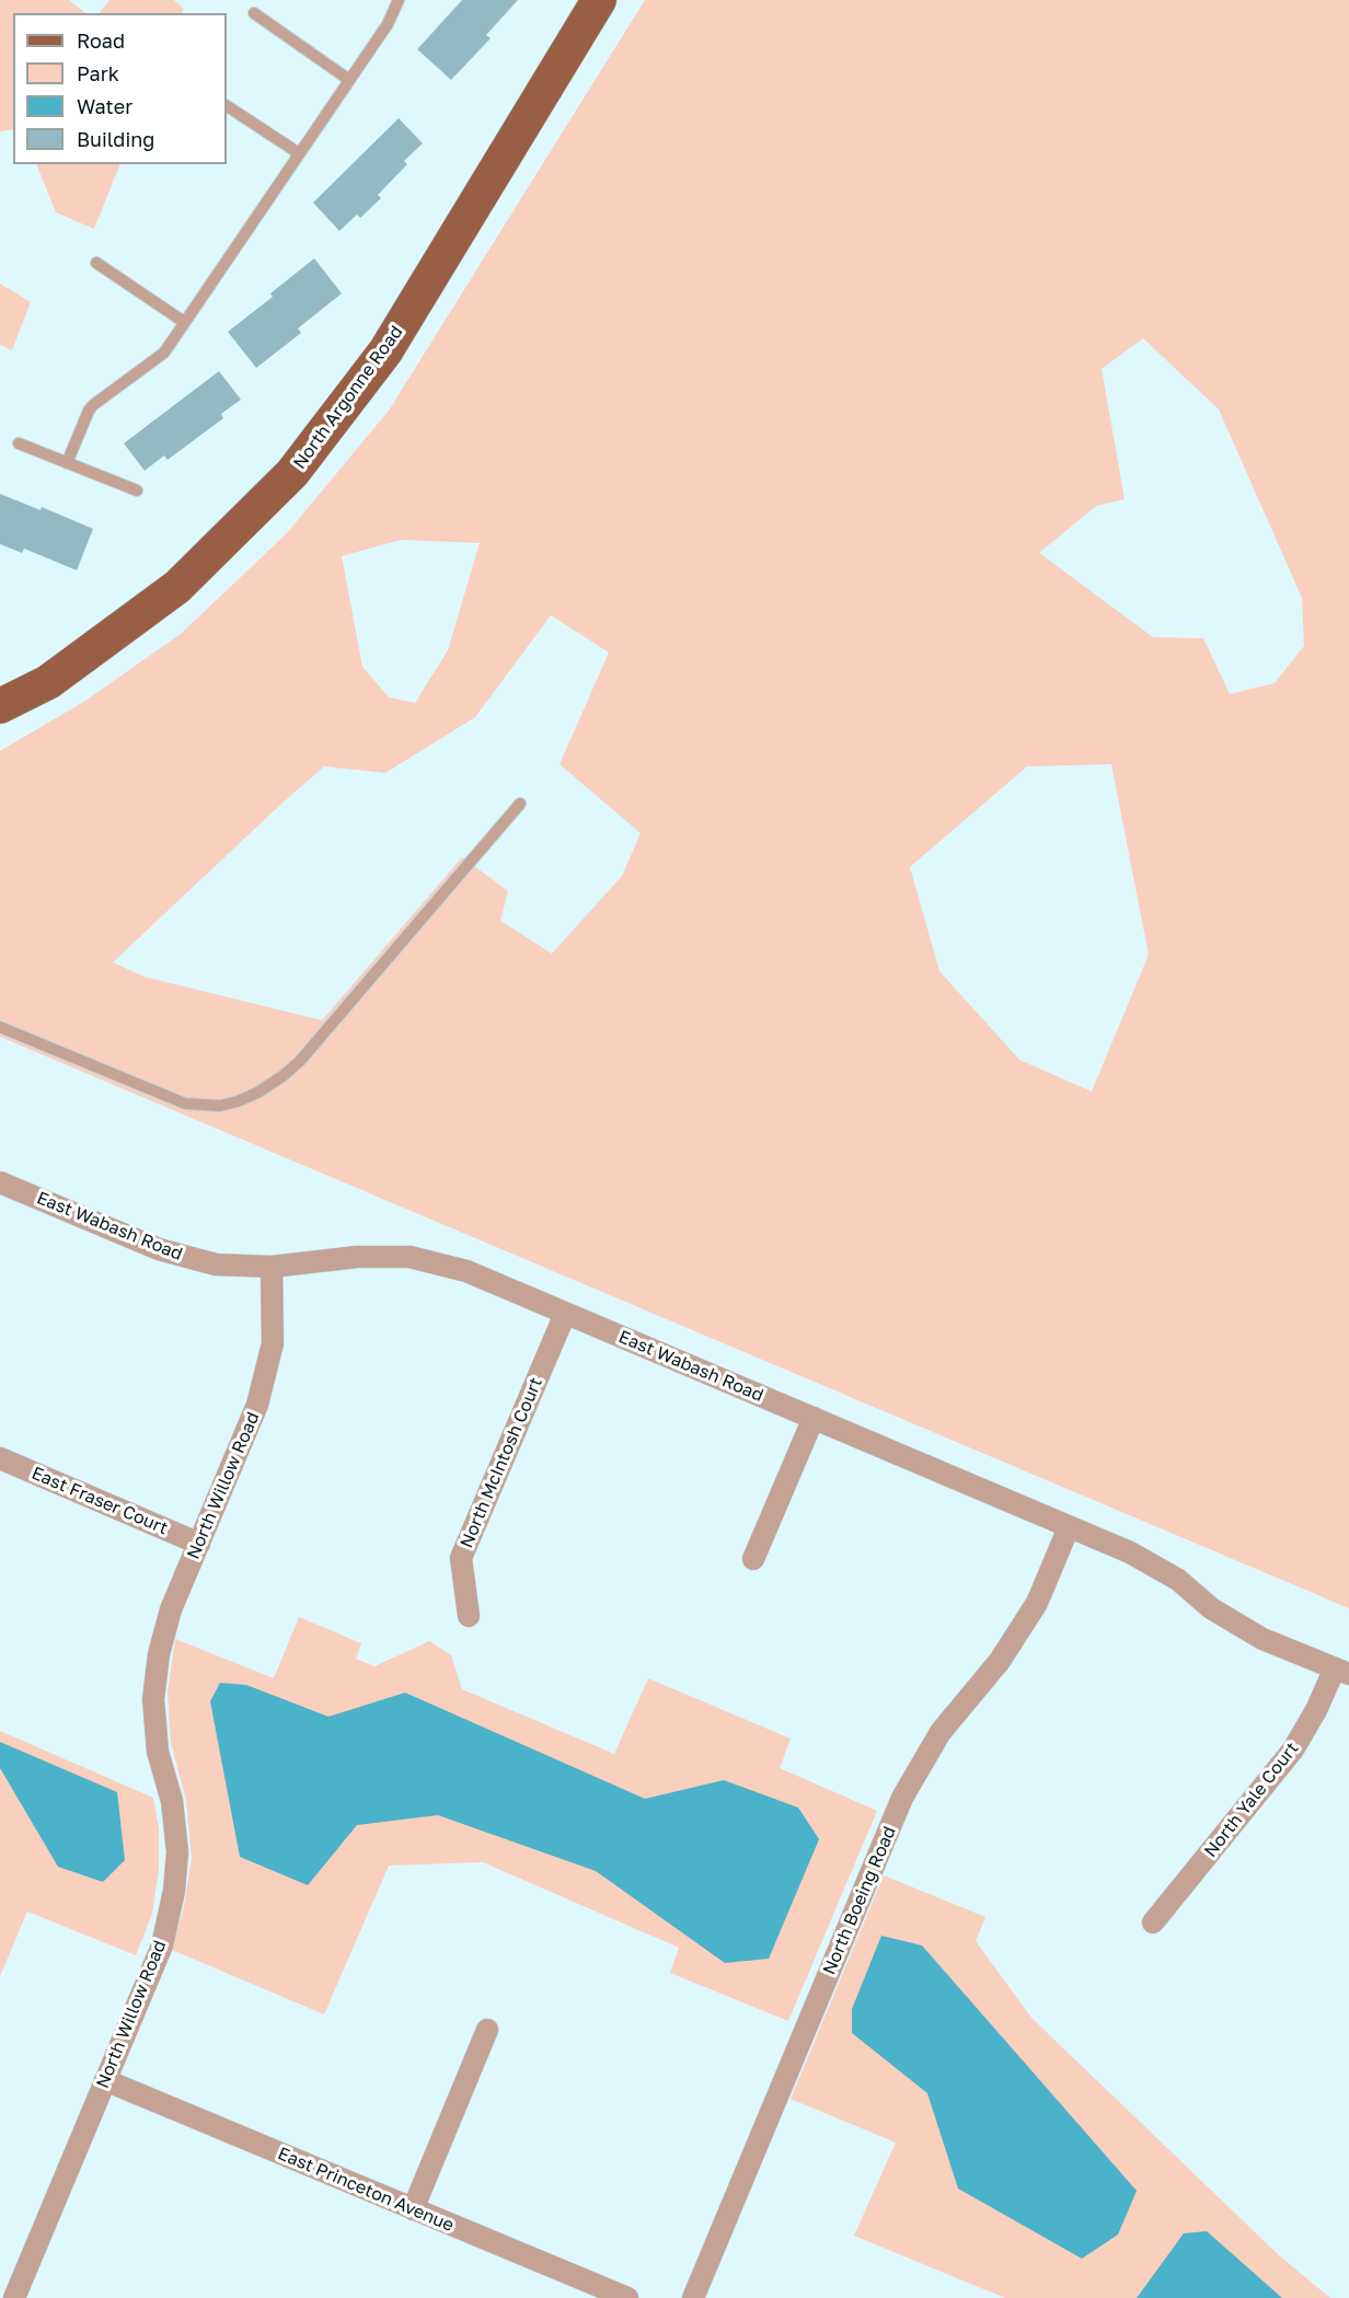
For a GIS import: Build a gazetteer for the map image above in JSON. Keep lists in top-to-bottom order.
{
  "streets": {
    "main road": ["North Argonne Road"],
    "street": [
      "East Wabash Road",
      "North McIntosh Court",
      "North Willow Road",
      "East Fraser Court",
      "North Yale Court",
      "North Boeing Road",
      "East Princeton Avenue"
    ]
  },
  "crossings": [
    ["East Wabash Road", "North McIntosh Court"],
    ["East Wabash Road", "North Willow Road"],
    ["East Wabash Road", "North Yale Court"],
    ["East Wabash Road", "North Boeing Road"],
    ["North Willow Road", "East Fraser Court"],
    ["North Willow Road", "East Princeton Avenue"]
  ],
  "legend": [
    "Road",
    "Park",
    "Water",
    "Building"
  ]
}
